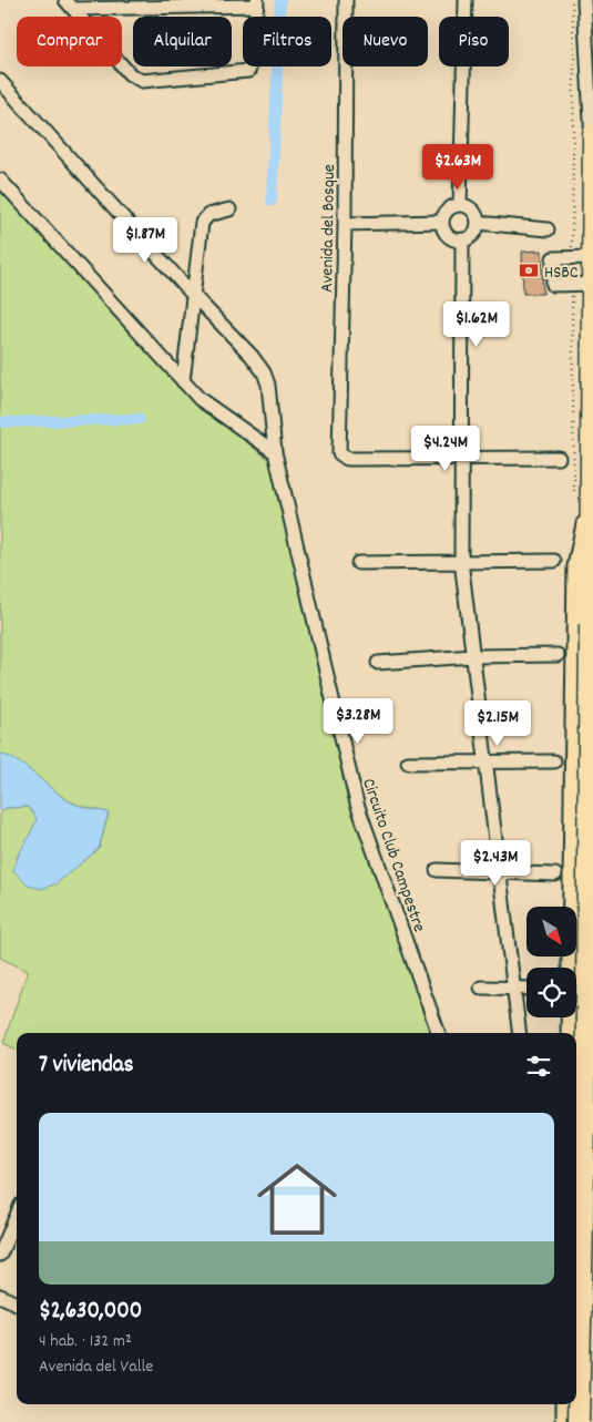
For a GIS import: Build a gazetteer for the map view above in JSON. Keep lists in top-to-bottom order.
{
  "streets": {
    "street": ["Avenida del Bosque", "Circuito Club Campestre"]
  },
  "places": {
    "bank": ["HSBC"]
  },
  "north": "bottom right",
  "page": {
    "chip": [
      "Comprar",
      "Alquilar",
      "Filtros",
      "Nuevo",
      "Piso"
    ],
    "price": [
      "$2.63M",
      "$1.87M",
      "$1.62M",
      "$4.24M",
      "$3.28M",
      "$2.15M",
      "$2.43M"
    ],
    "heading": "7 viviendas",
    "list": [
      {
        "name": "$2,630,000",
        "note": "4 hab. · 132 m² · Avenida del Valle"
      }
    ]
  }
}
